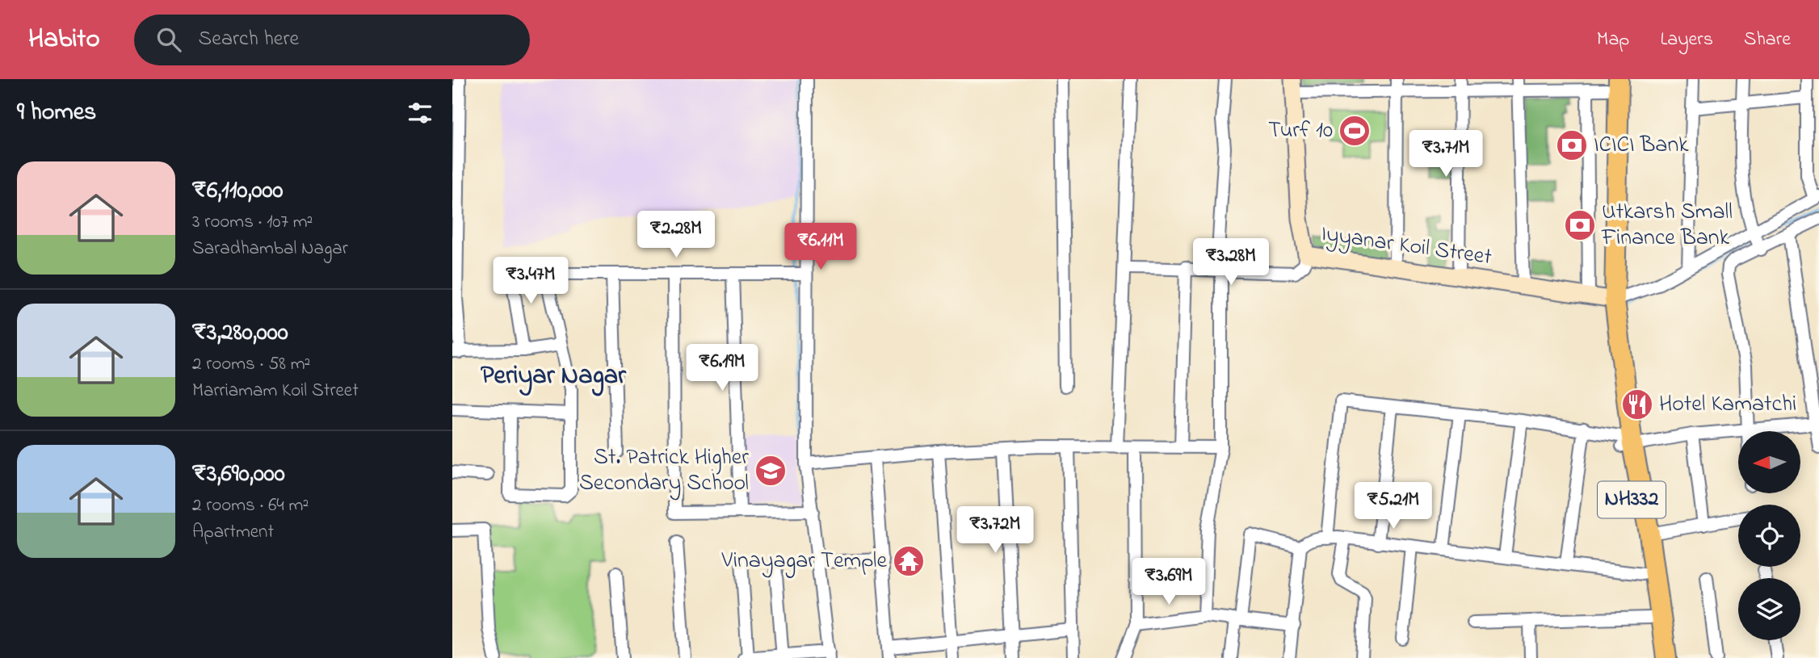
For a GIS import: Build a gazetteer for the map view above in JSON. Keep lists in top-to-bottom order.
{
  "streets": {
    "highway": ["NH332"],
    "street": ["Iyyanar Koil Street"]
  },
  "districts": ["Periyar Nagar"],
  "places": {
    "sports": ["Turf 10"],
    "bank": ["ICICI Bank", "Utkarsh Small Finance Bank"],
    "restaurant": ["Hotel Kamatchi"],
    "school or university": ["St. Patrick Higher Secondary School"],
    "temple": ["Vinayagar Temple"]
  },
  "north": "left",
  "page": {
    "header": "Habito",
    "search": "Search here",
    "nav": ["Map", "Layers", "Share"],
    "heading": "9 homes",
    "price": [
      "₹3.71M",
      "₹2.28M",
      "₹6.11M",
      "₹3.28M",
      "₹3.47M",
      "₹6.19M",
      "₹5.21M",
      "₹3.72M",
      "₹3.69M"
    ],
    "list": [
      {
        "name": "₹6,110,000",
        "note": "3 rooms · 107 m² · Saradhambal Nagar"
      },
      {
        "name": "₹3,280,000",
        "note": "2 rooms · 58 m² · Marriamam Koil Street"
      },
      {
        "name": "₹3,690,000",
        "note": "2 rooms · 64 m² · Apartment"
      }
    ]
  }
}
